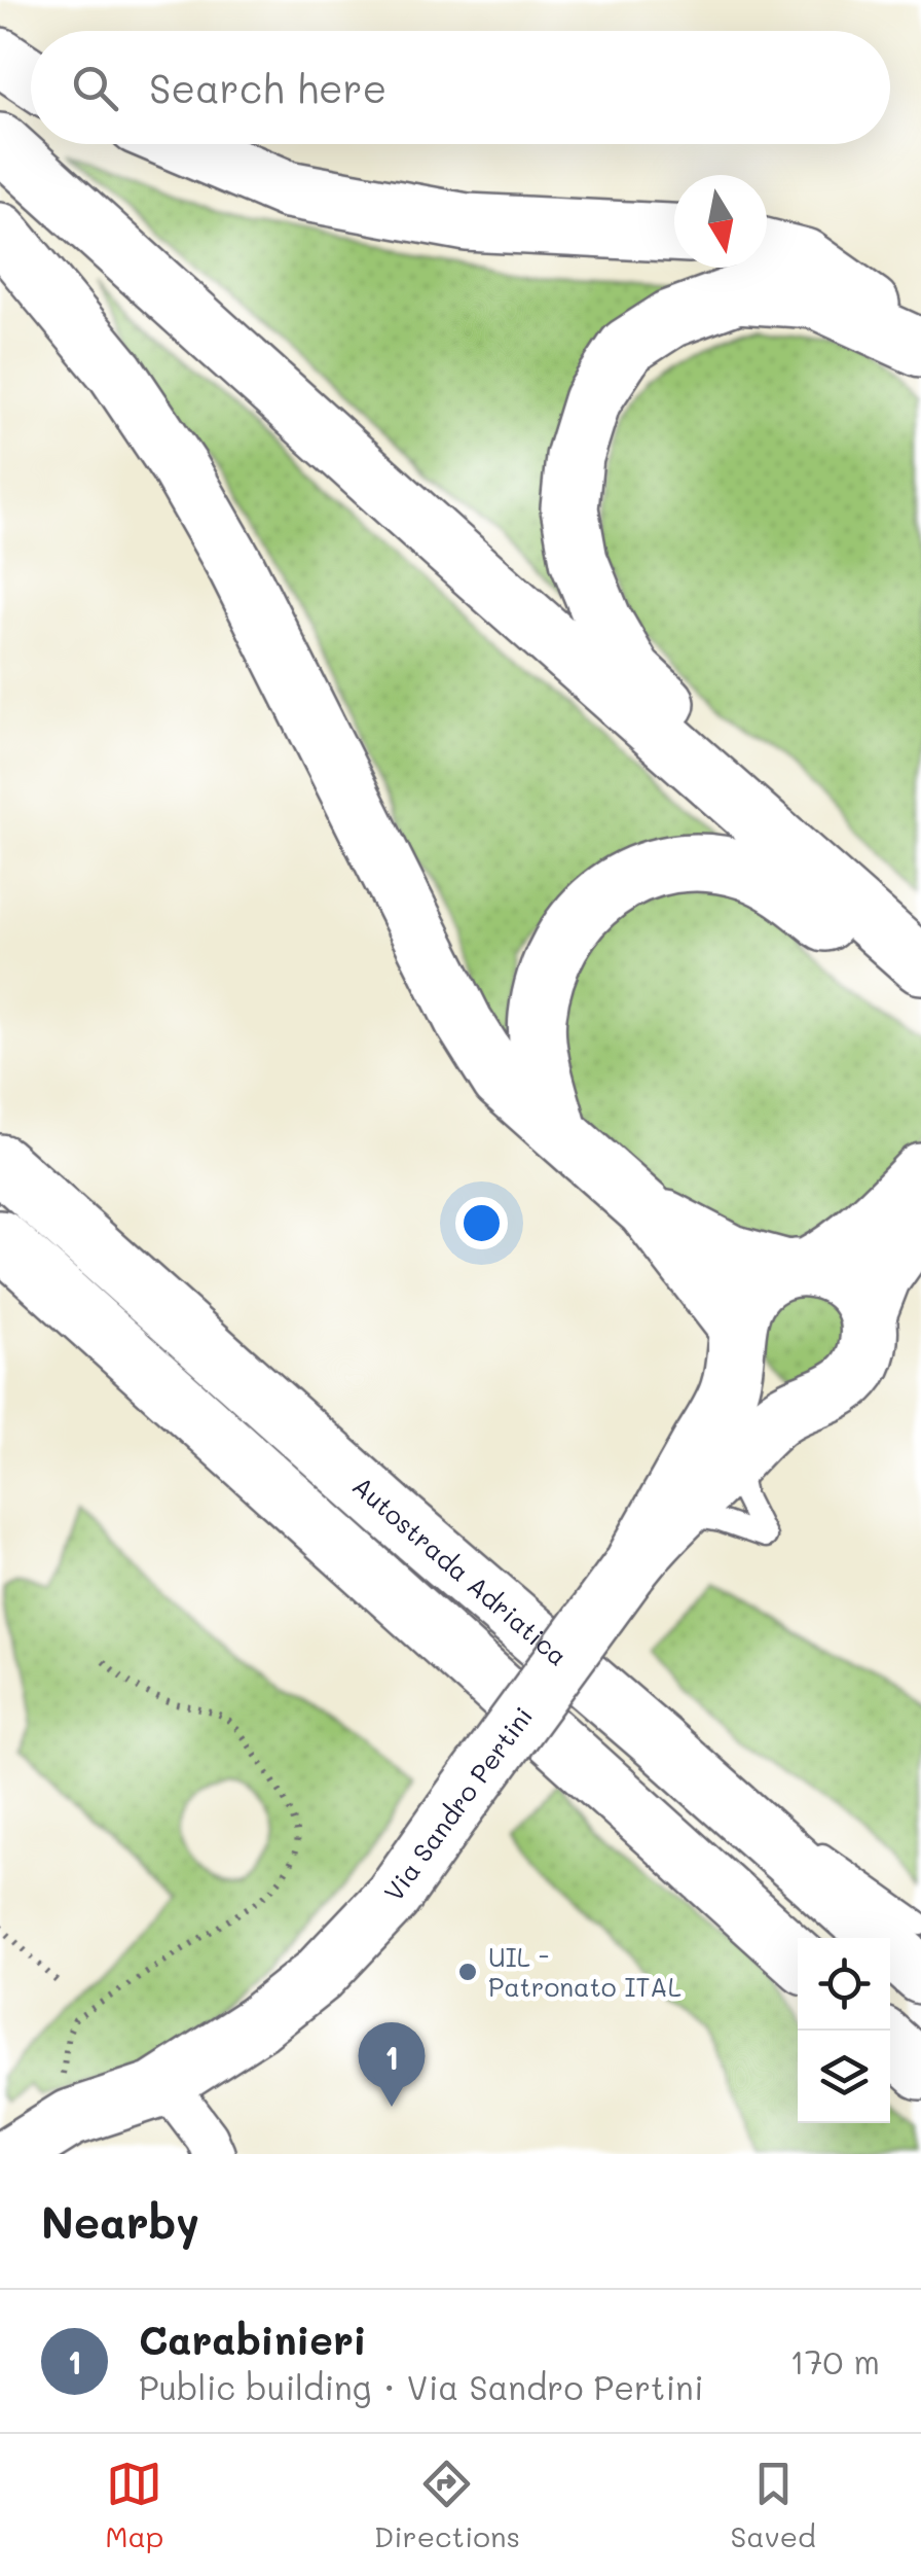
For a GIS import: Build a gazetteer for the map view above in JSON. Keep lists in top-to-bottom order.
{
  "streets": {
    "main road": ["Autostrada Adriatica", "Via Sandro Pertini"]
  },
  "places": ["UIL - Patronato ITAL"],
  "north": "bottom",
  "page": {
    "search": "Search here",
    "pins": "1",
    "heading": "Nearby",
    "list": [
      {
        "mark": "1",
        "name": "Carabinieri",
        "note": "Public building · Via Sandro Pertini",
        "value": "170 m"
      }
    ],
    "nav": ["Map", "Directions", "Saved"]
  }
}
